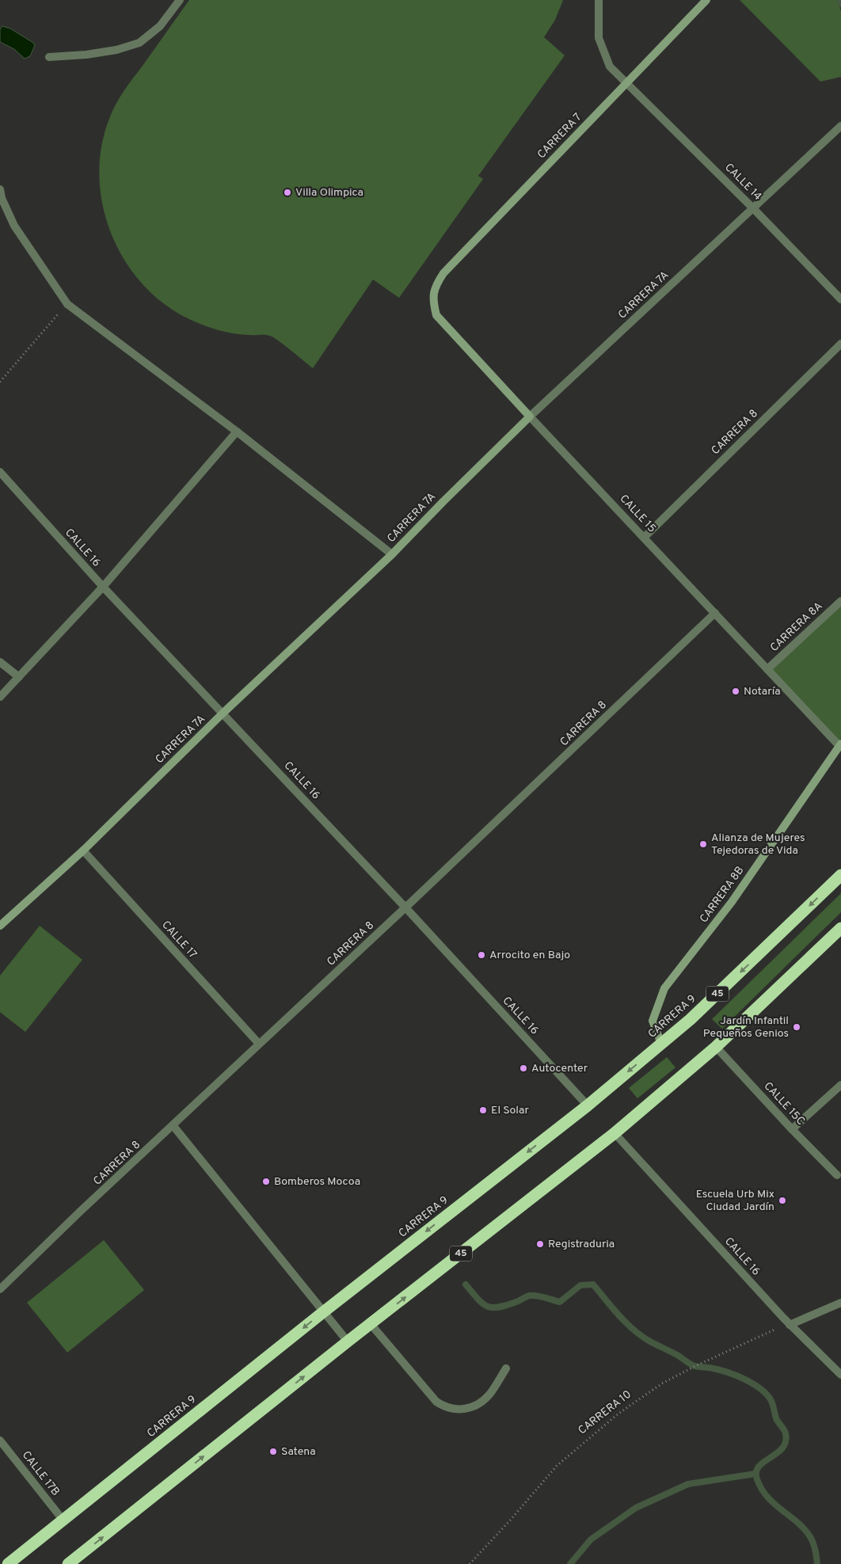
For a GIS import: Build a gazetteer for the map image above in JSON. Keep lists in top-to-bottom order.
{
  "streets": {
    "highway": ["45", "CARRERA 9"],
    "street": [
      "CARRERA 7",
      "CALLE 14",
      "CARRERA 7A",
      "CARRERA 8",
      "CALLE 15",
      "CALLE 16",
      "CARRERA 8A",
      "CARRERA 8B",
      "CALLE 17",
      "CALLE 15C",
      "CALLE 17B"
    ],
    "path": ["CARRERA 10"]
  },
  "crossings": [
    ["CARRERA 7", "CALLE 14"],
    ["CARRERA 7", "CALLE 15"],
    ["CALLE 14", "CARRERA 7A"],
    ["CARRERA 7A", "CALLE 15"],
    ["CARRERA 7A", "CALLE 16"],
    ["CARRERA 7A", "CALLE 17"],
    ["CARRERA 8", "CALLE 15"],
    ["CARRERA 8", "CALLE 16"],
    ["CARRERA 8", "CALLE 17"],
    ["CALLE 15", "CARRERA 8A"],
    ["CALLE 15", "CARRERA 8B"],
    ["CALLE 16", "45"],
    ["CALLE 16", "CARRERA 9"],
    ["CALLE 16", "CARRERA 10"],
    ["CARRERA 8B", "CARRERA 9"],
    ["45", "CALLE 15C"],
    ["CARRERA 9", "CALLE 17B"]
  ],
  "places": [
    "Villa Olimpica",
    "Notaría",
    "Alianza de Mujeres Tejedoras de Vida",
    "Arrocito en Bajo",
    "Jardín Infantil Pequeños Genios",
    "Autocenter",
    "El Solar",
    "Bomberos Mocoa",
    "Escuela Urb Mix Ciudad Jardín",
    "Registraduria",
    "Satena"
  ]
}
